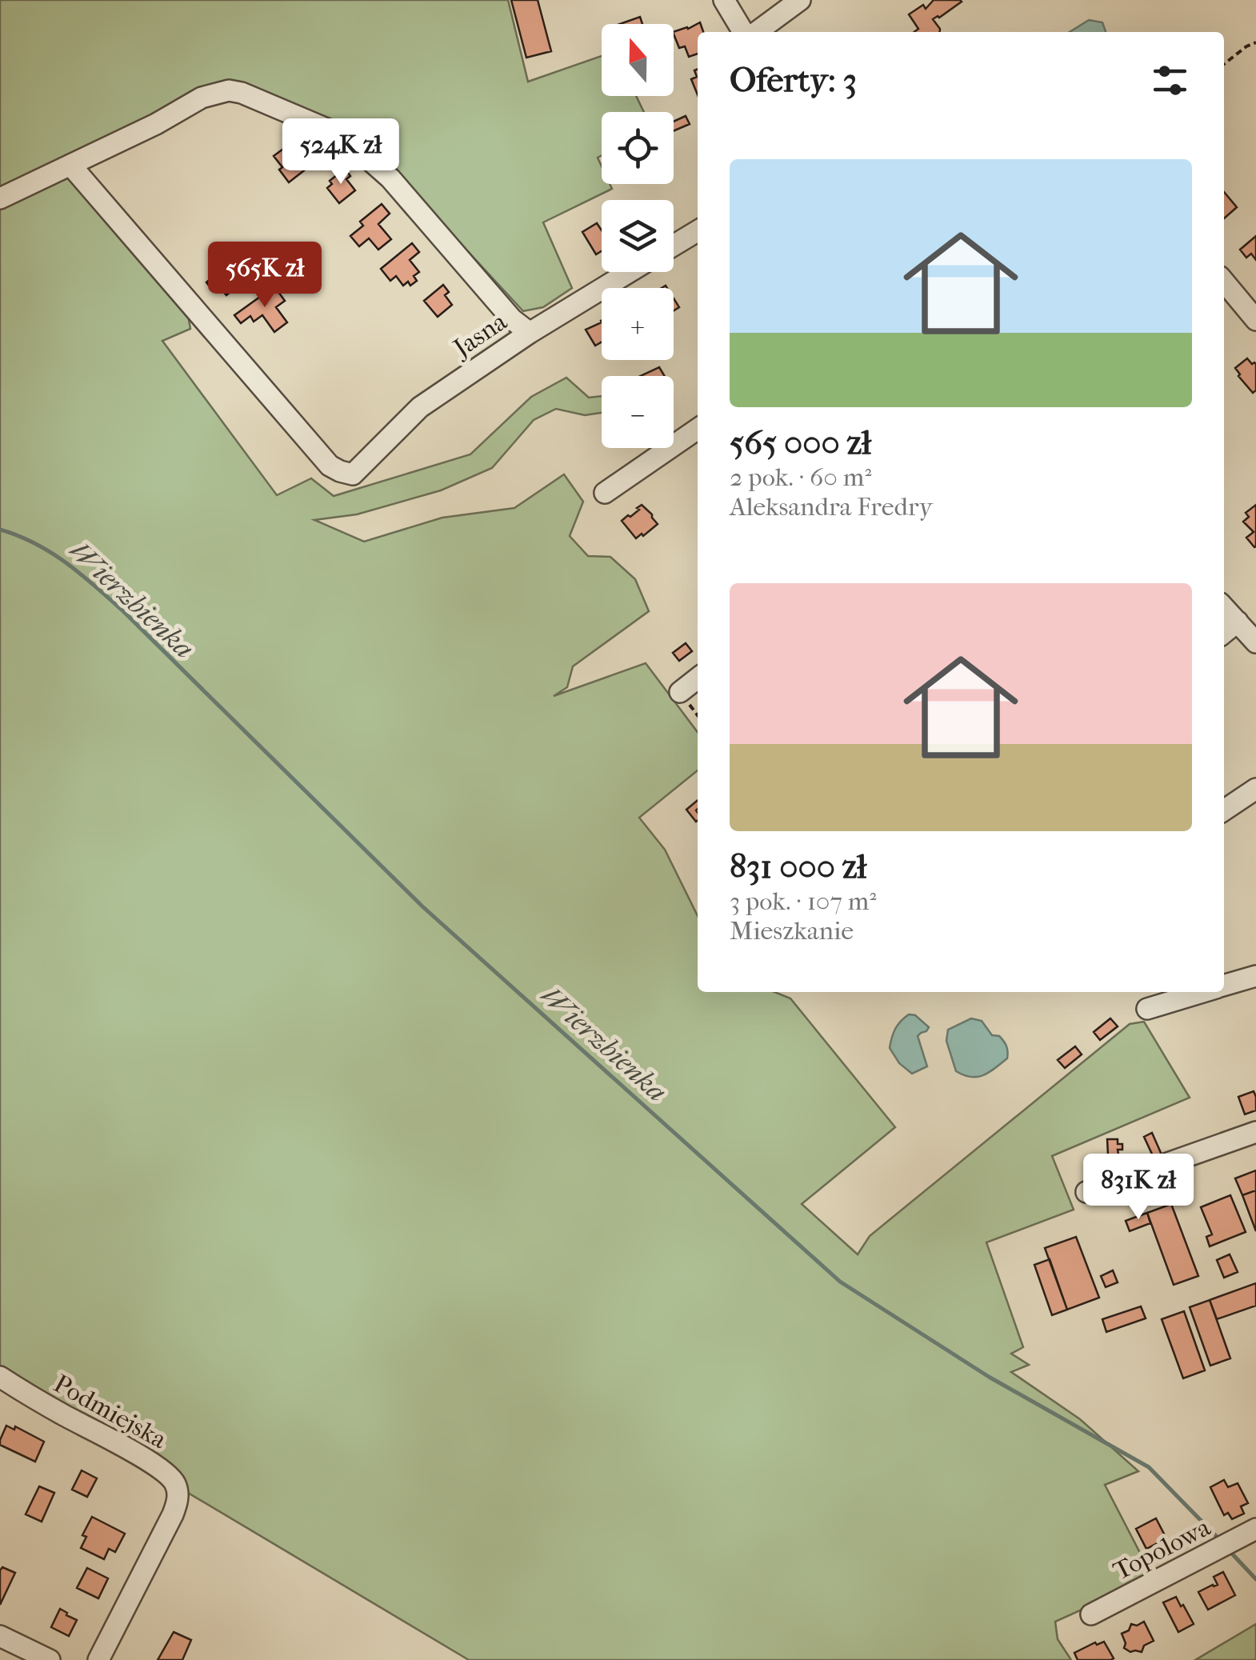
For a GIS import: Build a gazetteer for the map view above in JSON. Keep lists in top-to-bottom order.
{
  "streets": {
    "street": ["Jasna", "Podmiejska", "Topolowa"]
  },
  "water": ["Wierzbienka"],
  "north": "top",
  "page": {
    "map_buttons": ["+", "−"],
    "heading": "Oferty: 3",
    "price": ["524K zł", "565K zł", "831K zł"],
    "list": [
      {
        "name": "565 000 zł",
        "note": "2 pok. · 60 m² · Aleksandra Fredry"
      },
      {
        "name": "831 000 zł",
        "note": "3 pok. · 107 m² · Mieszkanie"
      }
    ]
  }
}
